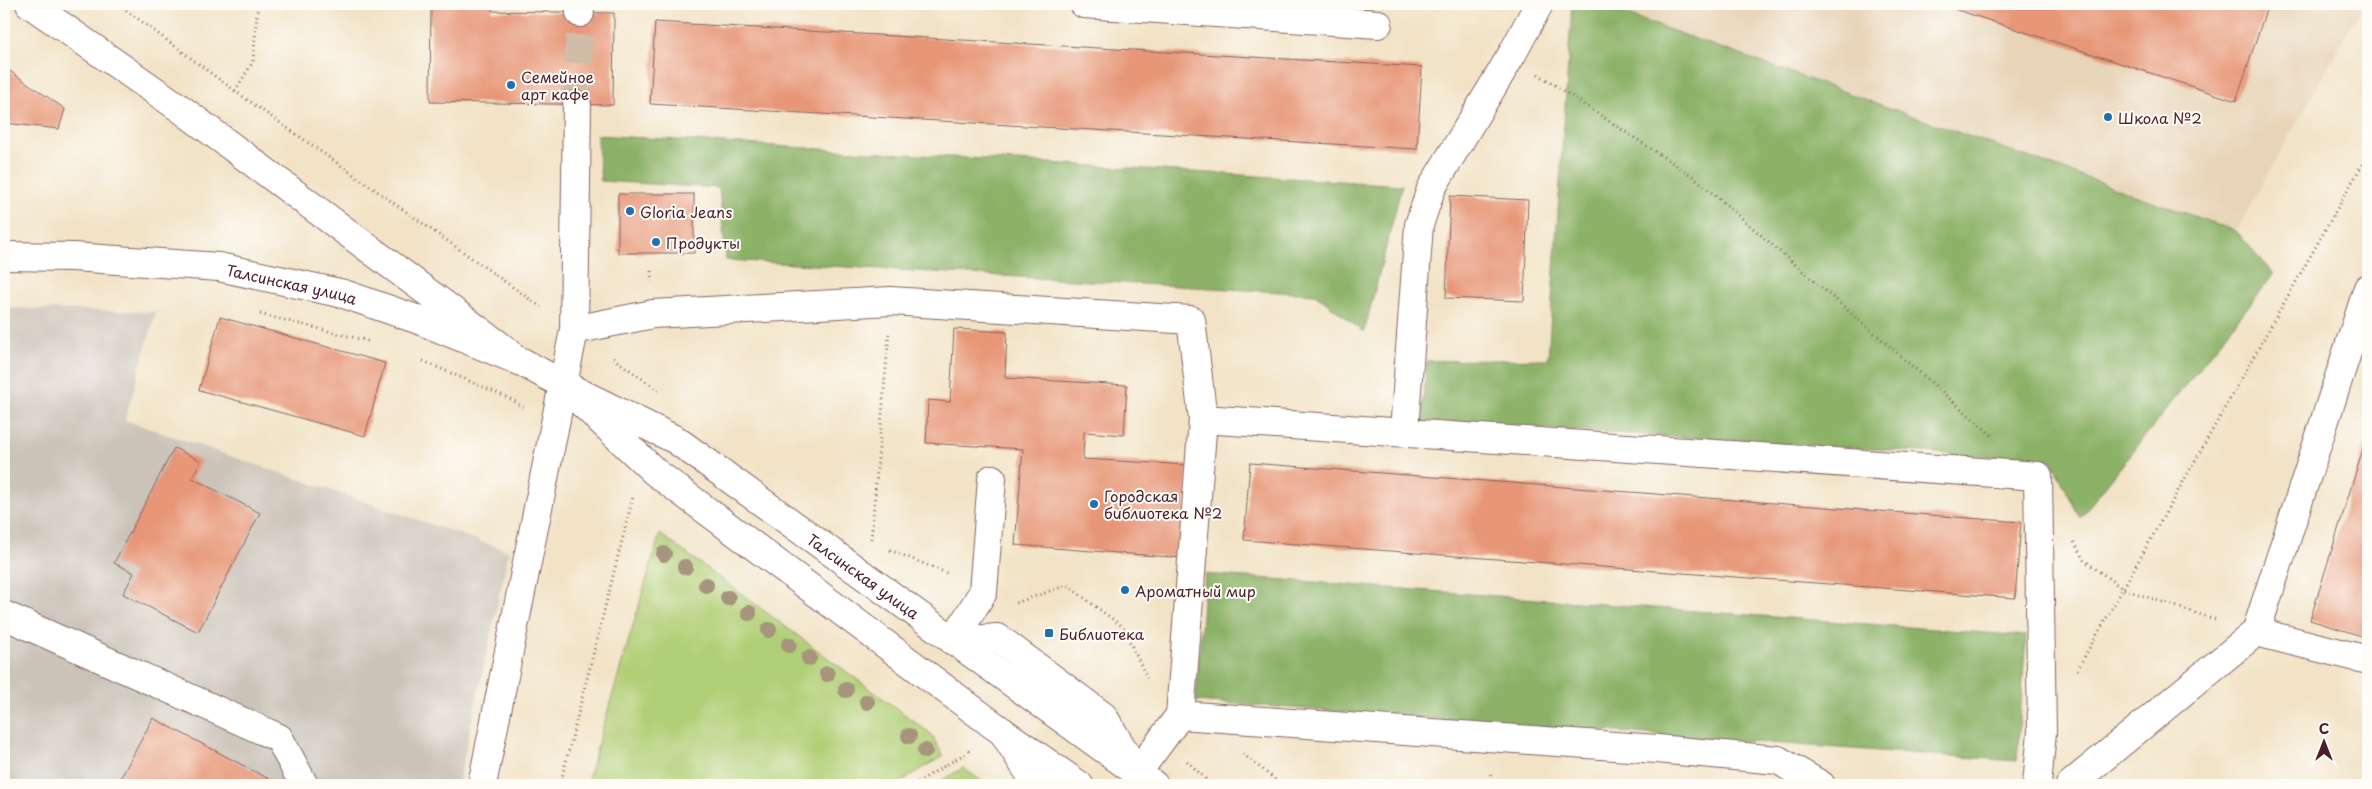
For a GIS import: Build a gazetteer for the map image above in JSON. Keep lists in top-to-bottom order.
{
  "streets": {
    "main road": ["Талсинская улица"]
  },
  "places": {
    "other": [
      "Семейное арт кафе",
      "Школа №2",
      "Gloria Jeans",
      "Продукты",
      "Городская библиотека №2",
      "Ароматный мир"
    ],
    "transit": ["Библиотека"]
  },
  "north": "top"
}
